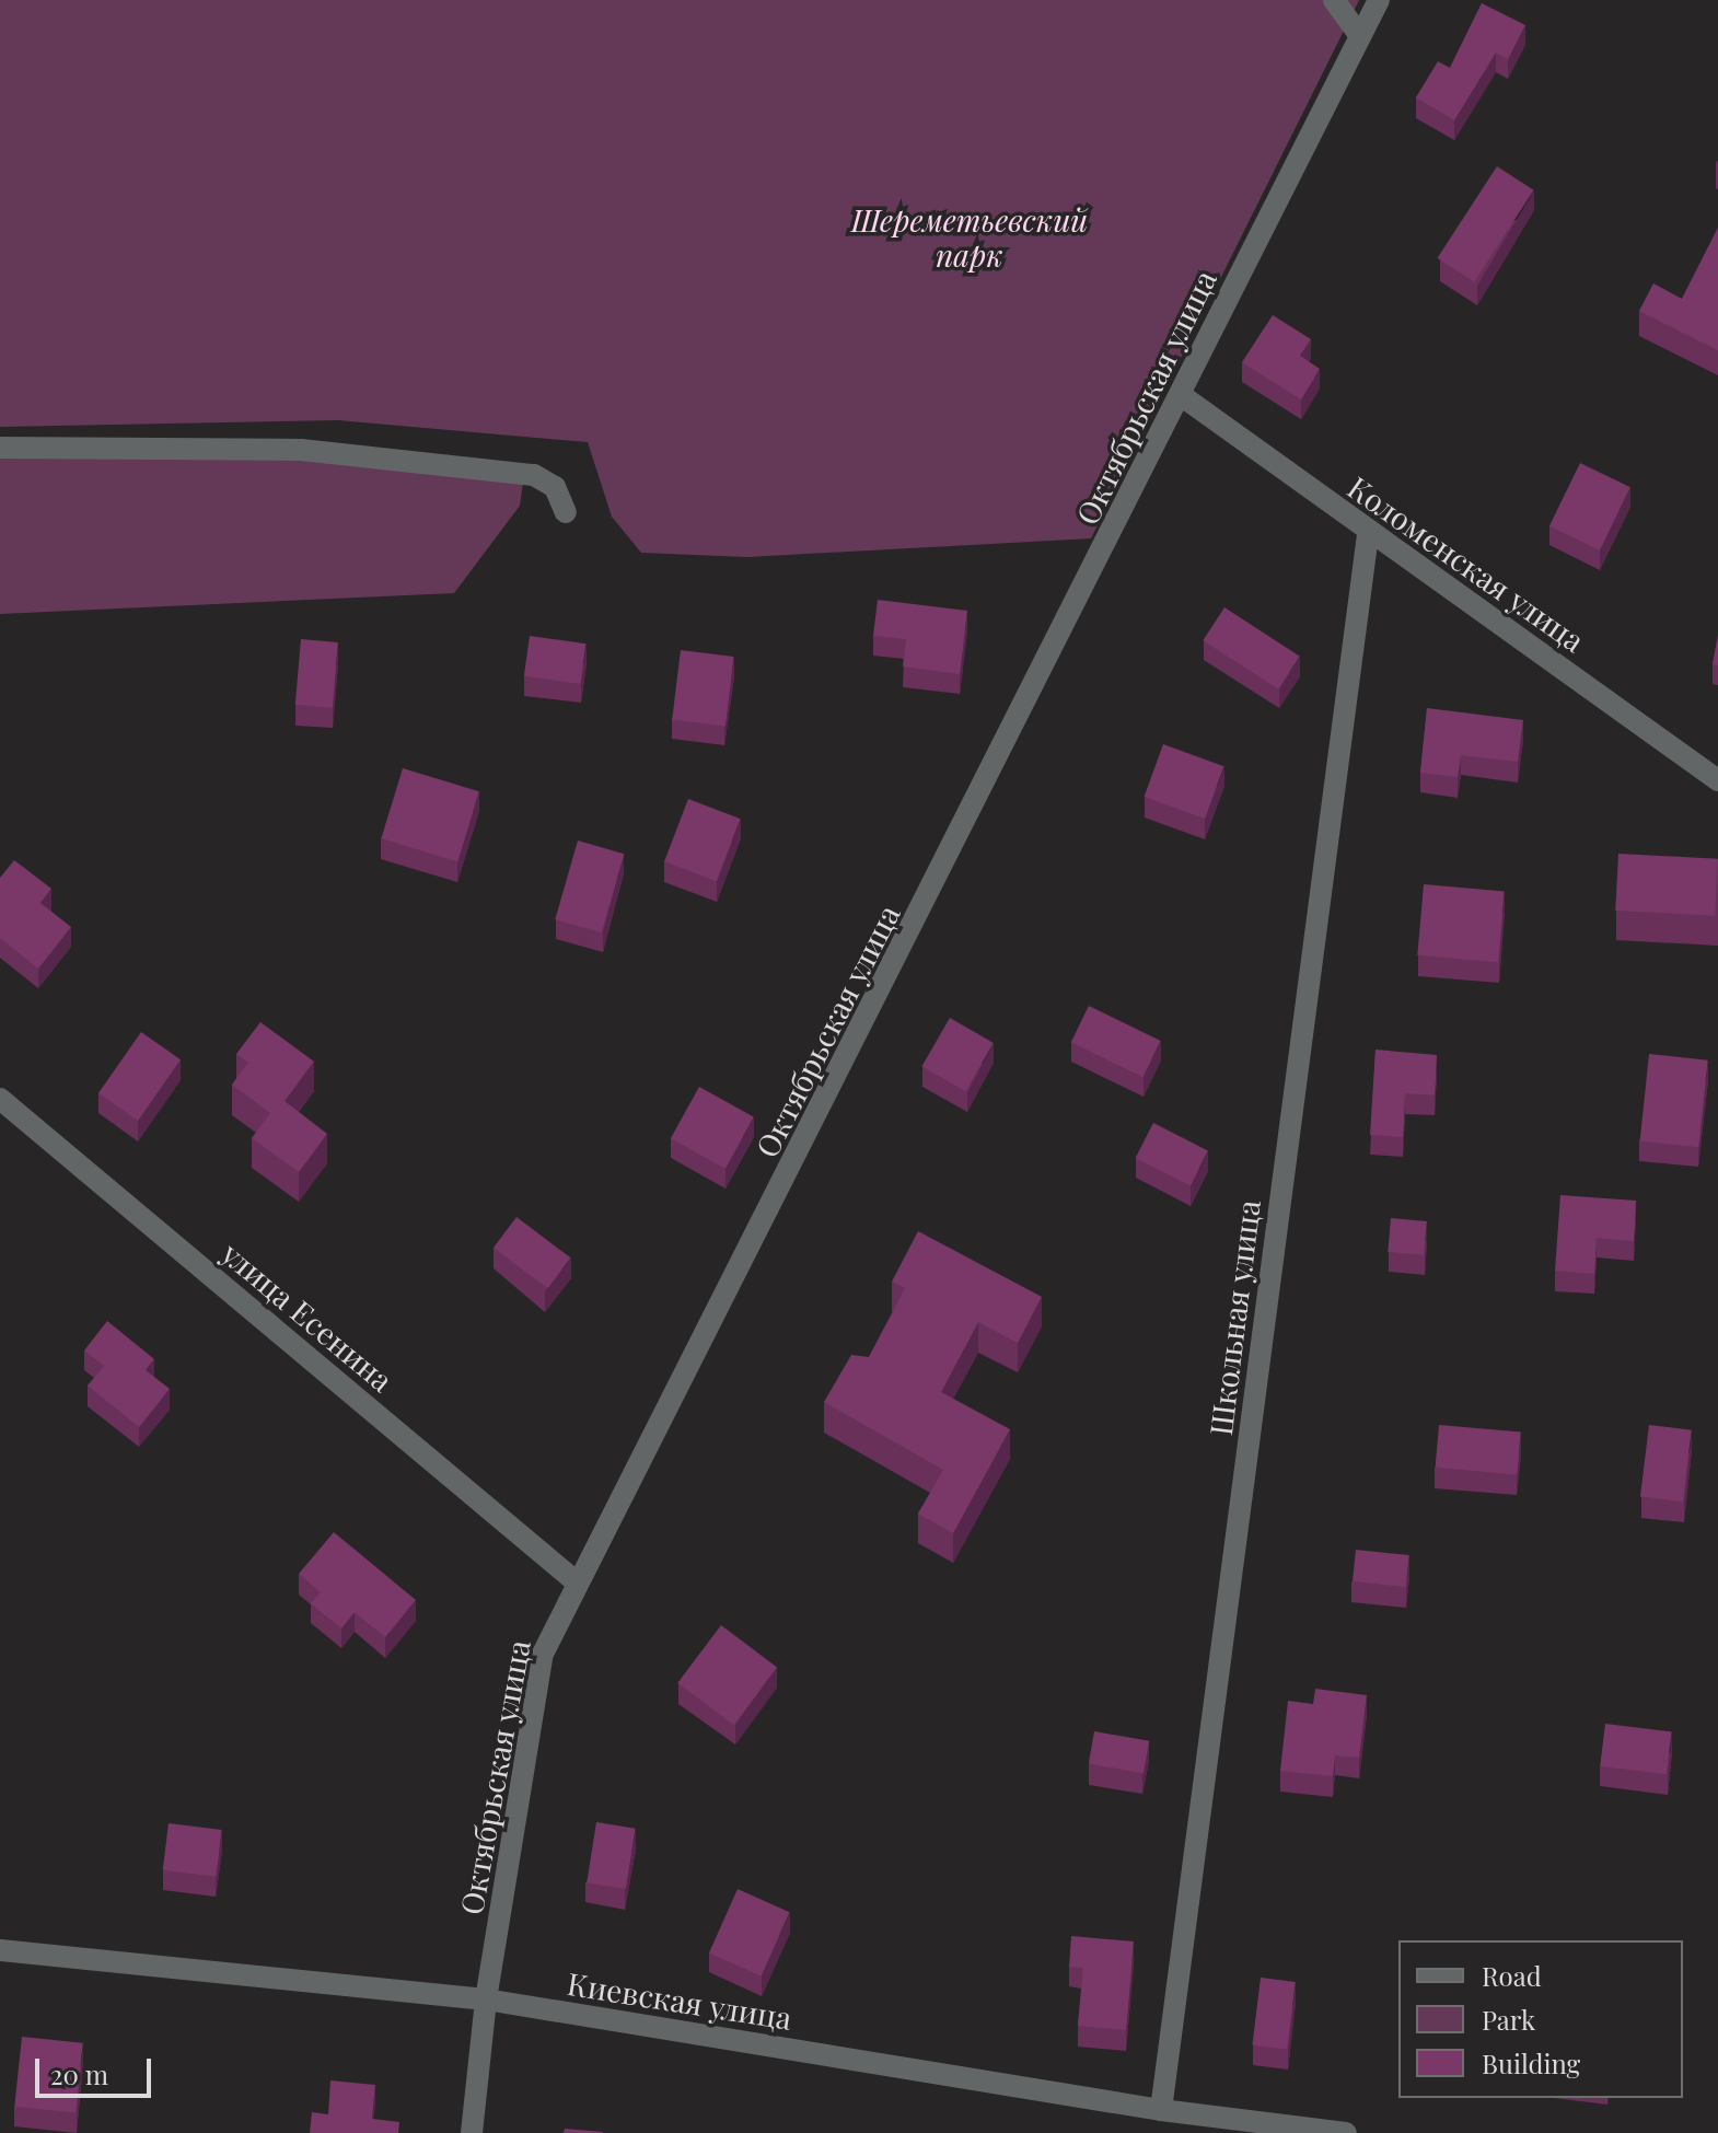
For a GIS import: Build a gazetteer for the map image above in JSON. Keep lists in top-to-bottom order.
{
  "streets": {
    "street": [
      "Октябрьская улица",
      "Коломенская улица",
      "улица Есенина",
      "Школьная улица",
      "Киевская улица"
    ]
  },
  "crossings": [
    ["Октябрьская улица", "Коломенская улица"],
    ["Октябрьская улица", "улица Есенина"],
    ["Октябрьская улица", "Киевская улица"],
    ["Коломенская улица", "Школьная улица"],
    ["Школьная улица", "Киевская улица"]
  ],
  "parks": ["Шереметьевский парк"],
  "legend": ["Road", "Park", "Building"],
  "scale_bar": "20 m"
}
